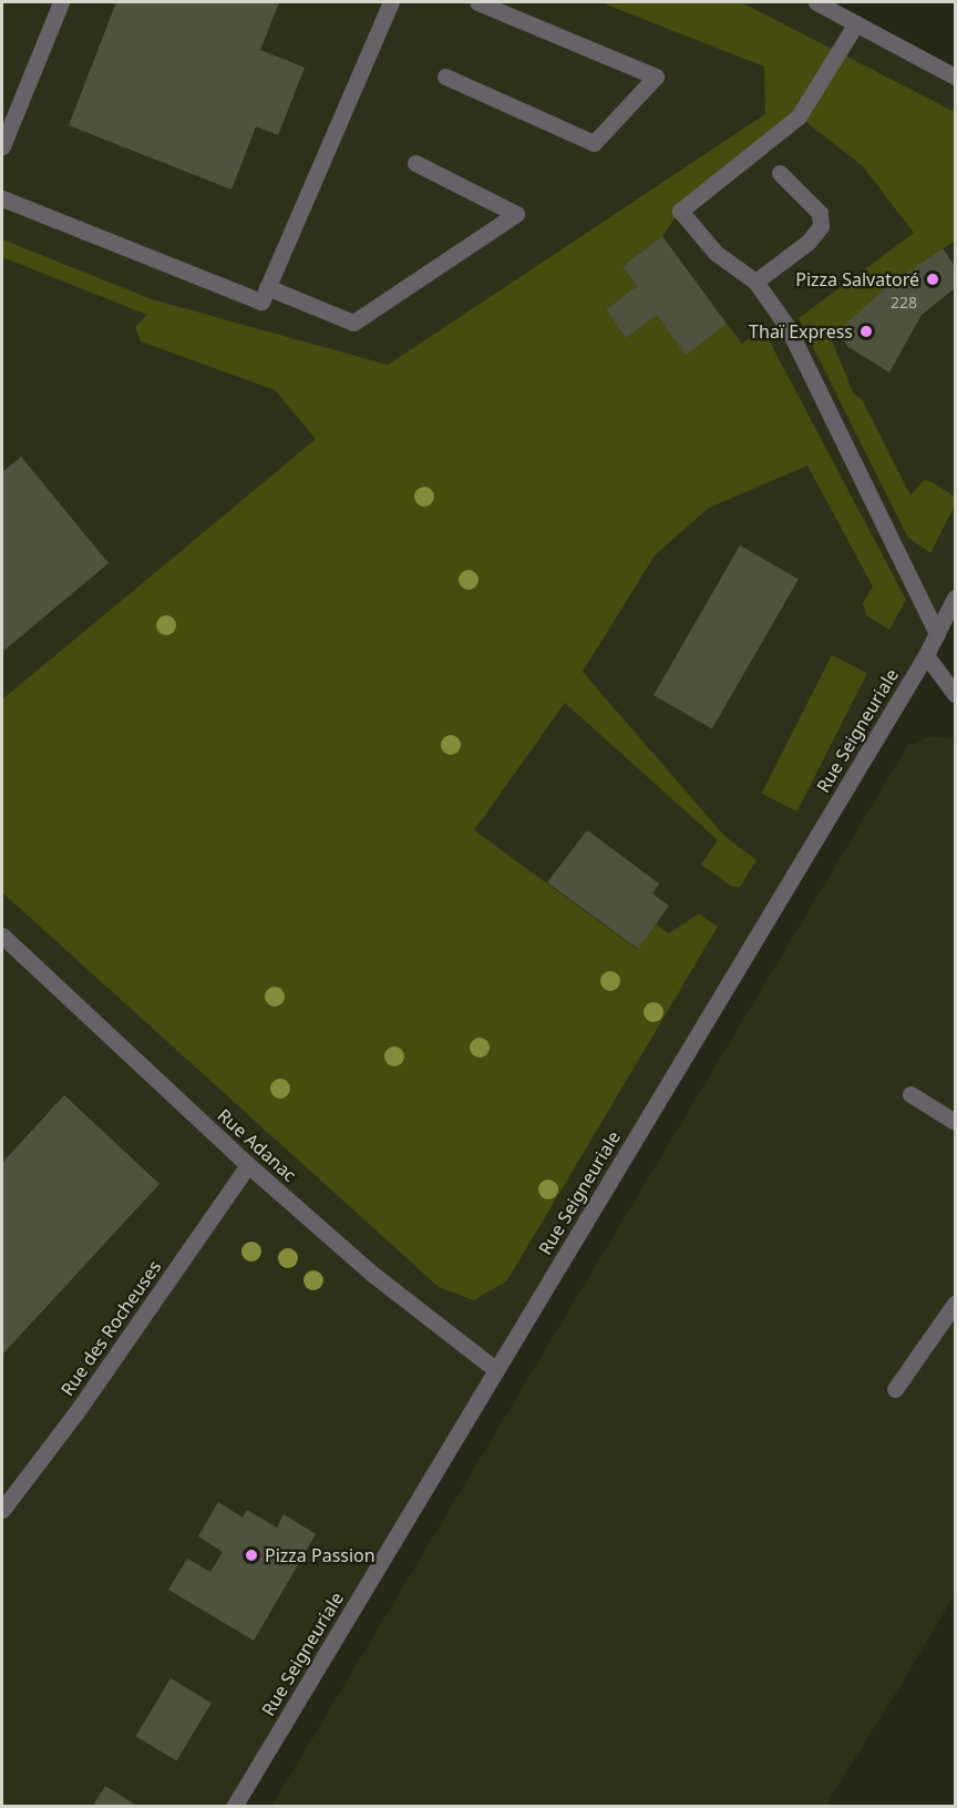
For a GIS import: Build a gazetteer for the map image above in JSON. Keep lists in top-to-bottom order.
{
  "streets": {
    "street": ["Rue Seigneuriale", "Rue Adanac", "Rue des Rocheuses"]
  },
  "crossings": [
    ["Rue Seigneuriale", "Rue Adanac"],
    ["Rue Adanac", "Rue des Rocheuses"]
  ],
  "places": ["Pizza Salvatoré", "Thaï Express", "Pizza Passion"],
  "house_numbers": ["228"]
}
